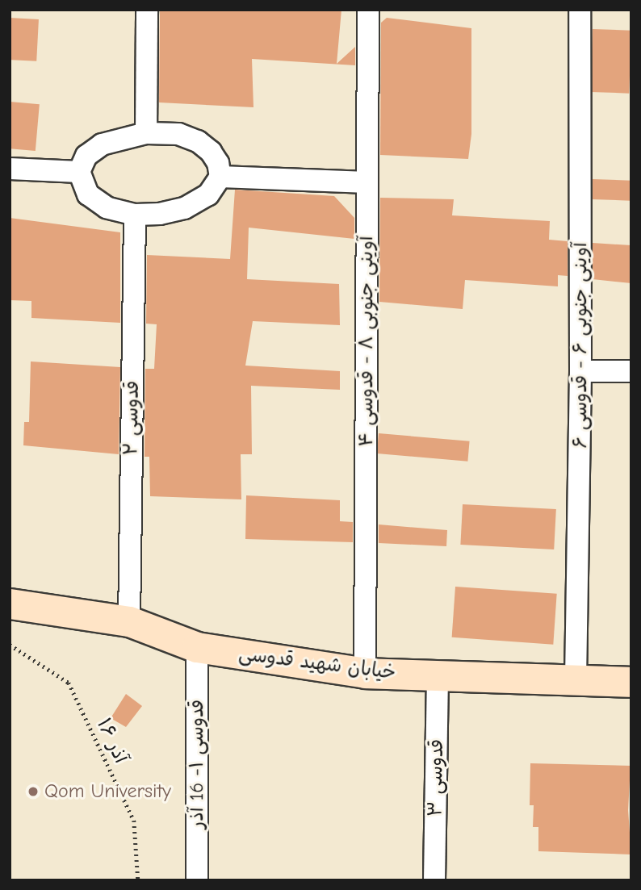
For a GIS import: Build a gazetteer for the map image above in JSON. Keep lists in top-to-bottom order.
{
  "streets": {
    "main road": ["خیابان شهید قدوسی"],
    "street": [
      "آوینی جنوبی ۸ - قدوسی ۴",
      "آوینی جنوبی ۶ - قدوسی ۶",
      "قدوسی ۲",
      "قدوسی ۱- 16 آذر",
      "قدوسی ۳"
    ],
    "path": ["۱۶ آذر"]
  },
  "crossings": [
    ["آوینی جنوبی ۸ - قدوسی ۴", "خیابان شهید قدوسی"],
    ["آوینی جنوبی ۶ - قدوسی ۶", "خیابان شهید قدوسی"],
    ["قدوسی ۲", "خیابان شهید قدوسی"],
    ["خیابان شهید قدوسی", "قدوسی ۱- 16 آذر"],
    ["خیابان شهید قدوسی", "قدوسی ۳"]
  ],
  "places": ["Qom University"]
}
